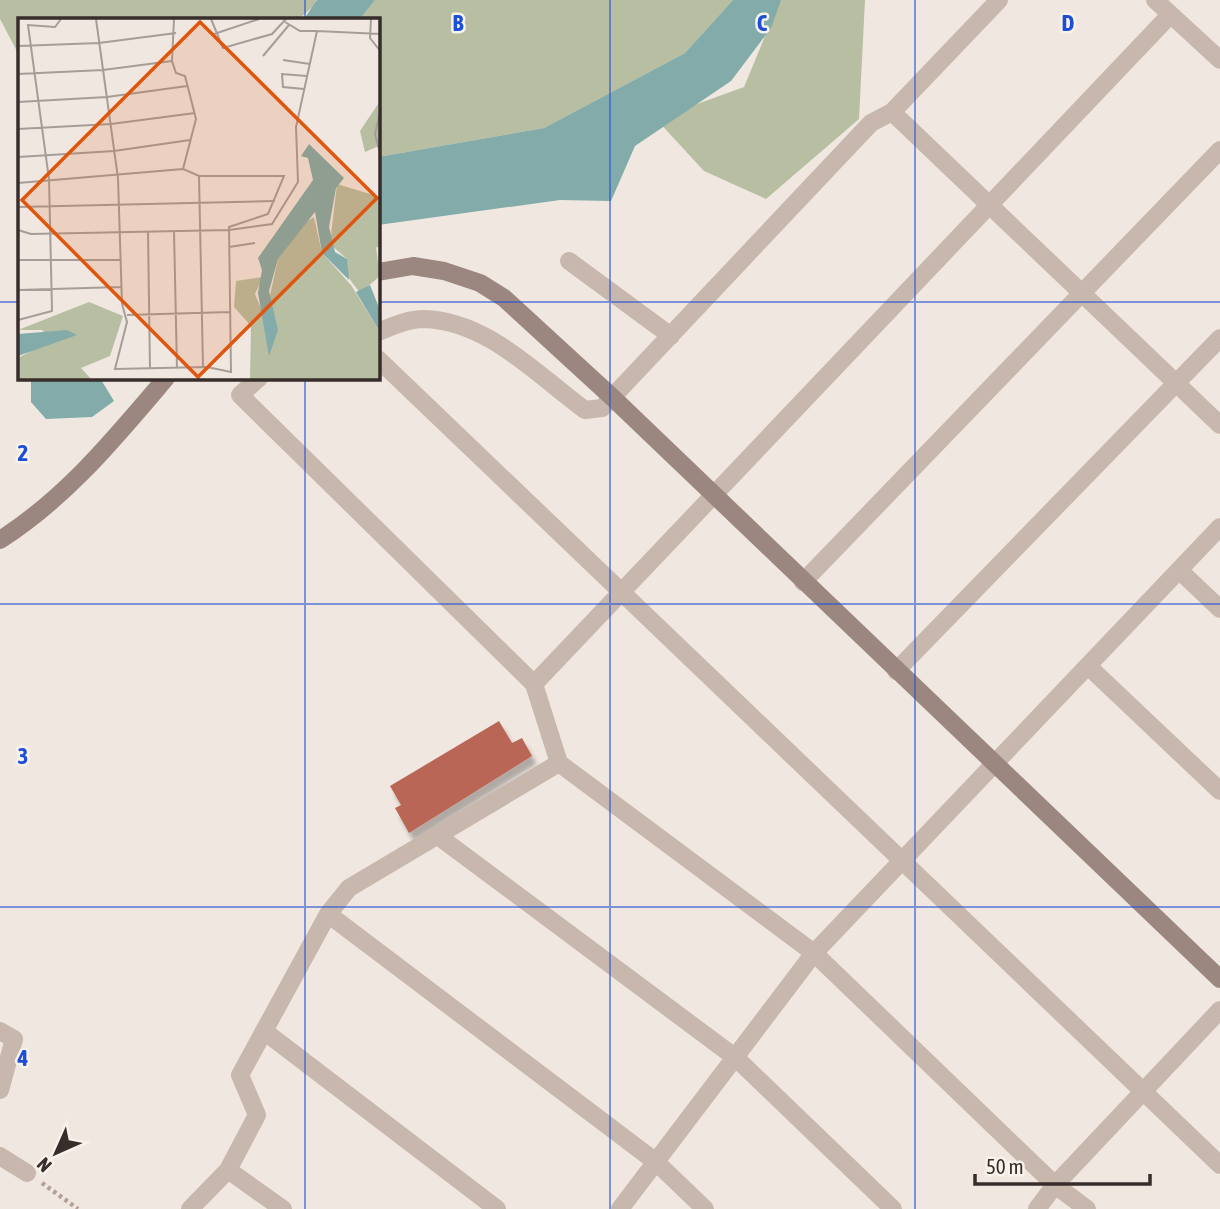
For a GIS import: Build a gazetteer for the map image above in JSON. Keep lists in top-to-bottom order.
{
  "scale_bar": "50 m",
  "north": "bottom left",
  "grid": {
    "columns": ["B", "C", "D"],
    "rows": ["2", "3", "4"]
  }
}
